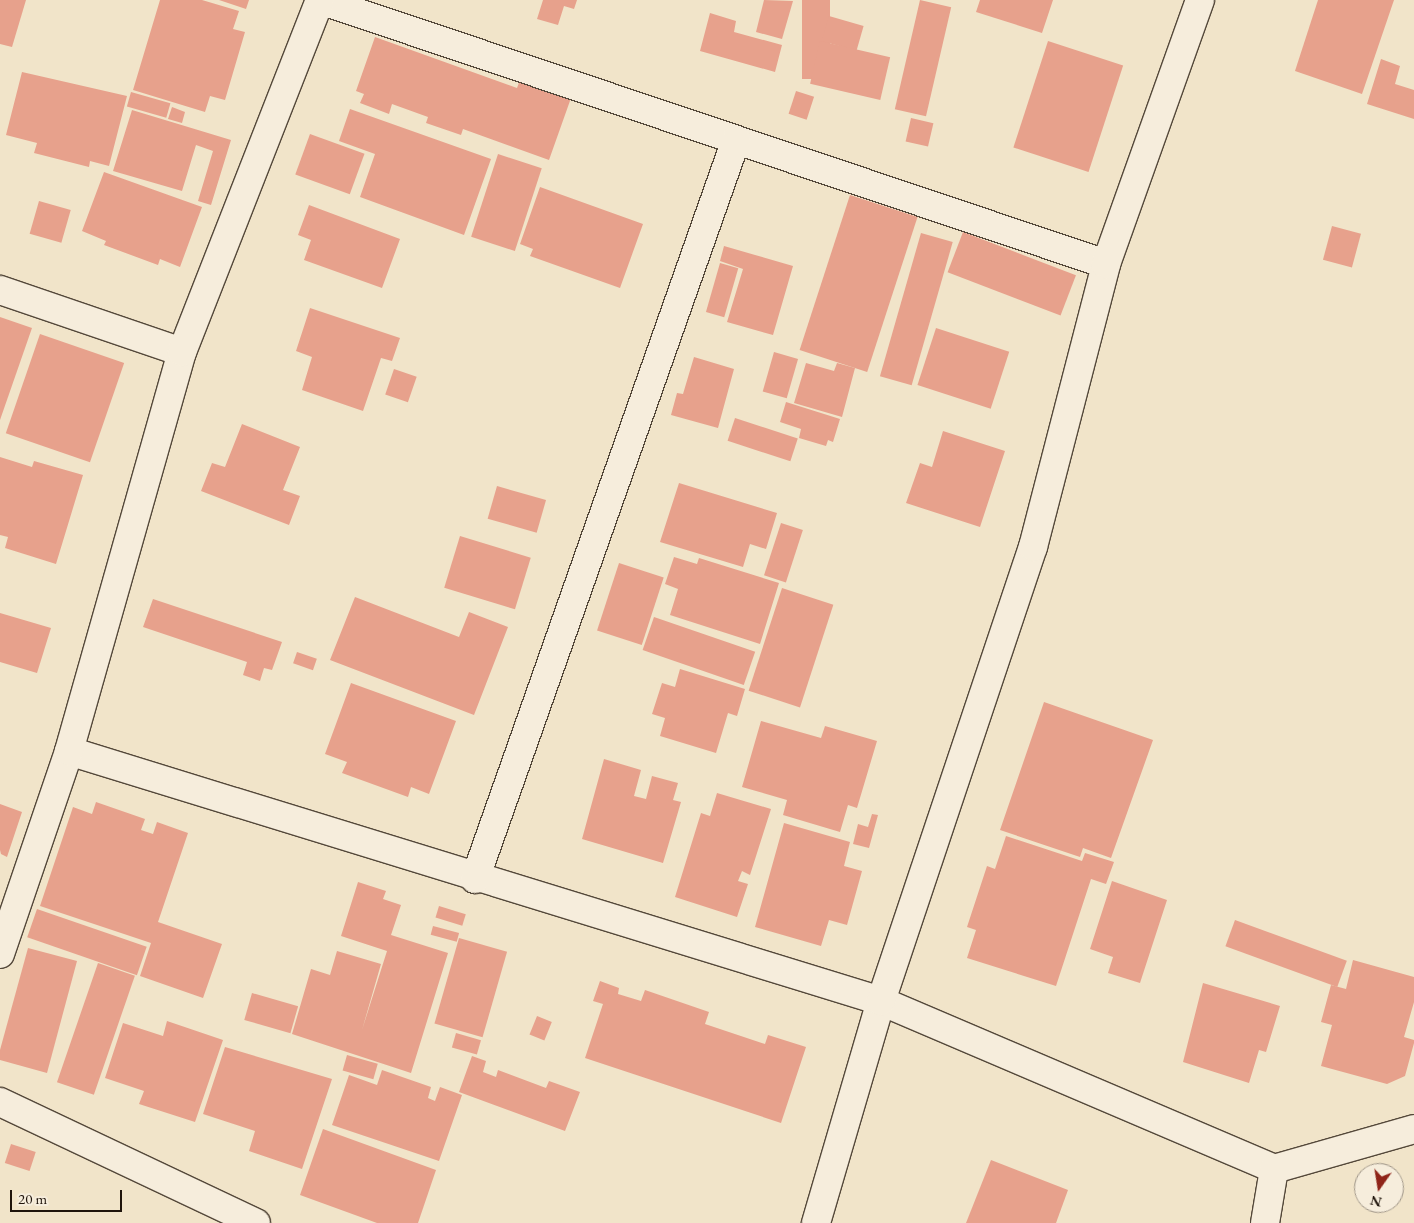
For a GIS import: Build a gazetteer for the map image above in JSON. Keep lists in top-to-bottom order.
{
  "scale_bar": "20 m",
  "north": "bottom"
}
